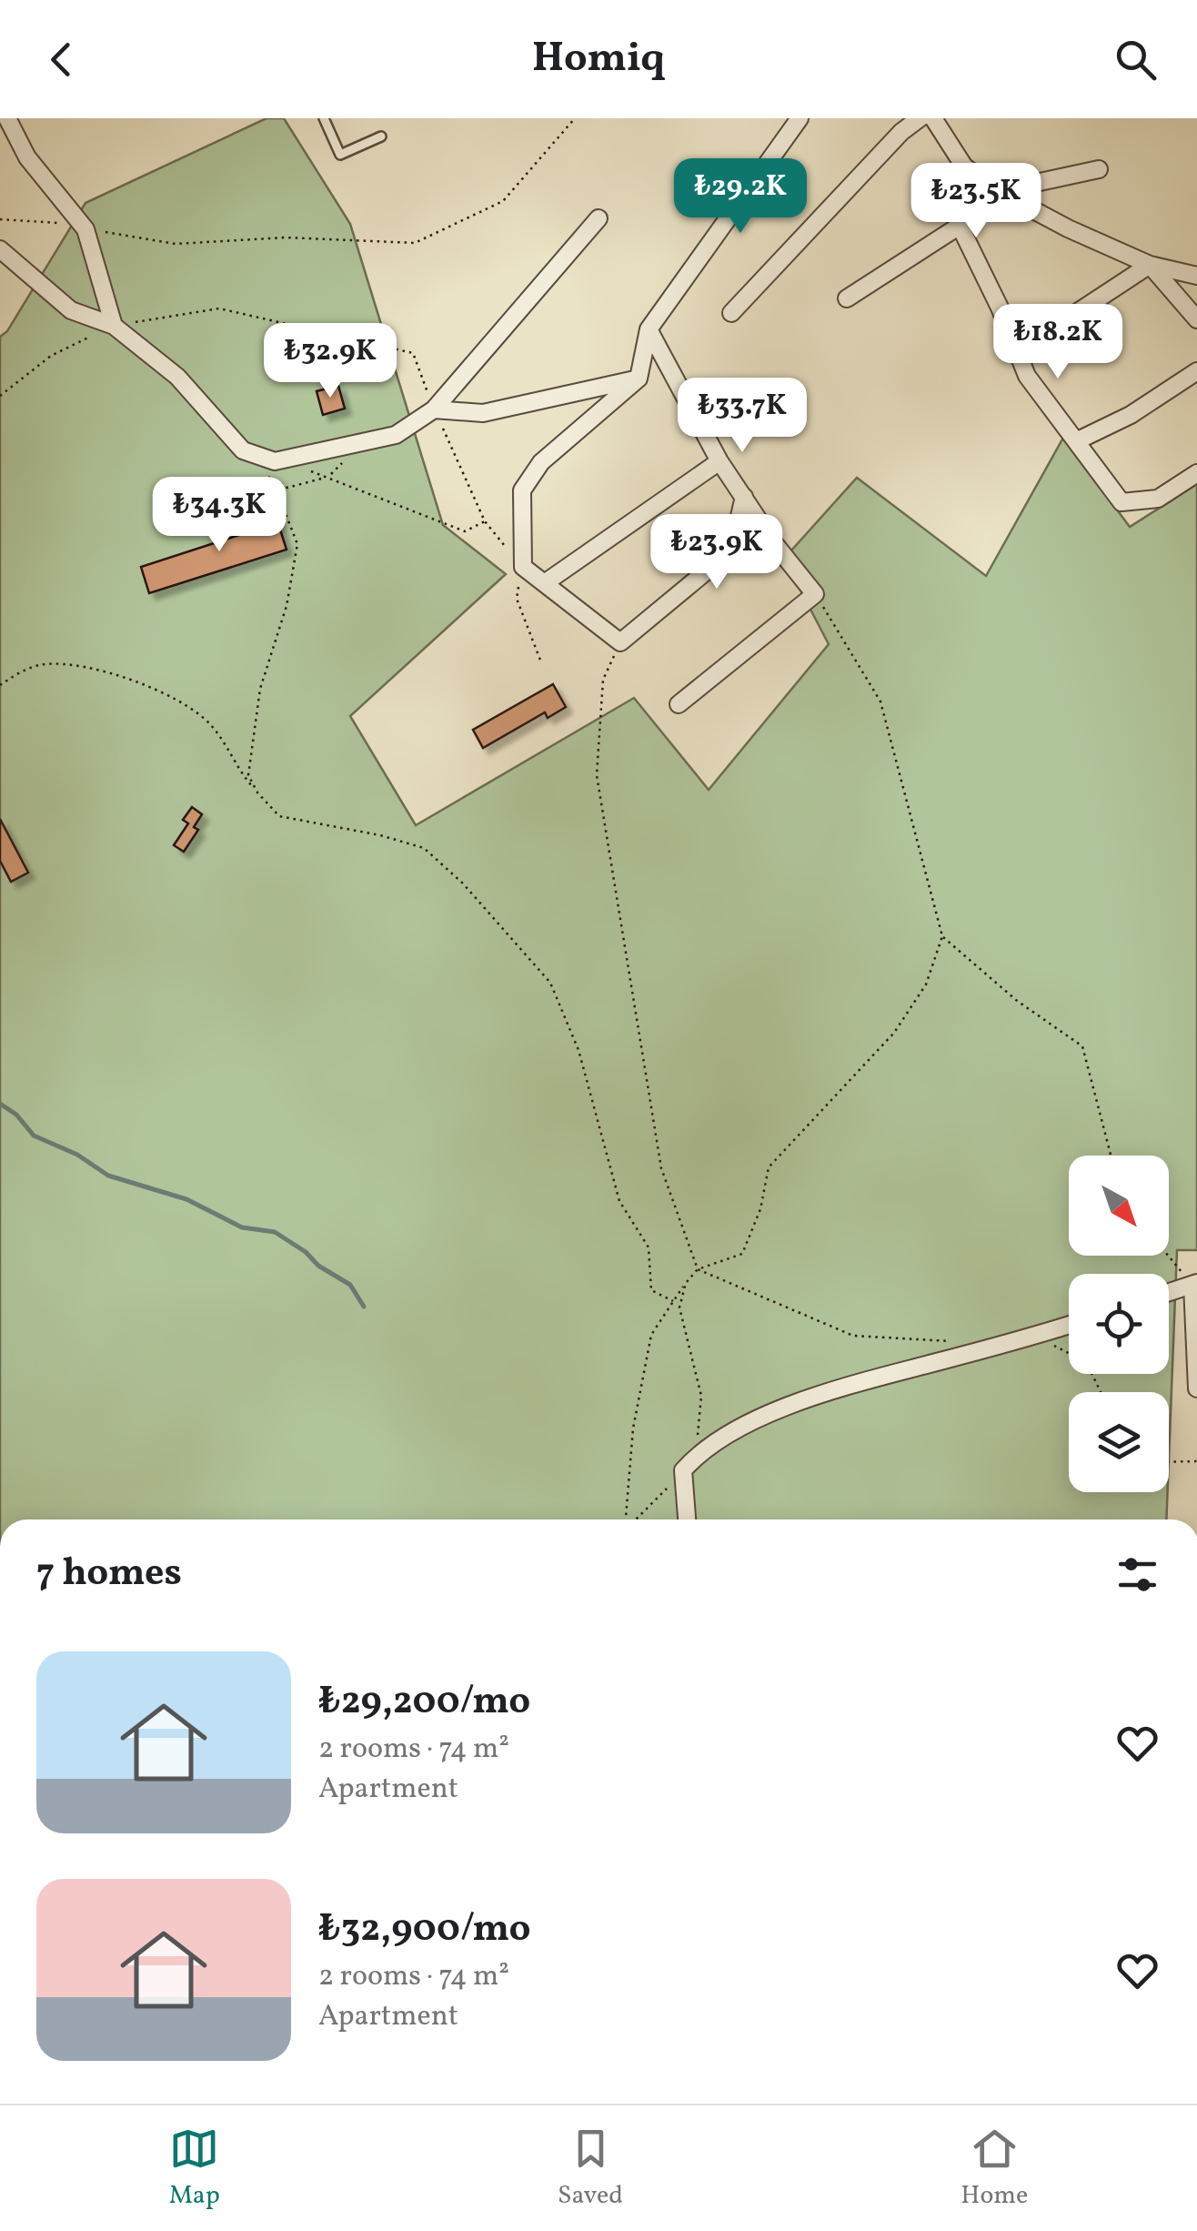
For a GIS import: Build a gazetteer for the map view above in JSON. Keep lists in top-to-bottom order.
{
  "north": "bottom right",
  "page": {
    "header": "Homiq",
    "price": [
      "₺29.2K",
      "₺23.5K",
      "₺18.2K",
      "₺32.9K",
      "₺33.7K",
      "₺34.3K",
      "₺23.9K"
    ],
    "heading": "7 homes",
    "list": [
      {
        "name": "₺29,200/mo",
        "note": "2 rooms · 74 m² · Apartment"
      },
      {
        "name": "₺32,900/mo",
        "note": "2 rooms · 74 m² · Apartment"
      }
    ],
    "tabs": ["Map", "Saved", "Home"]
  }
}
